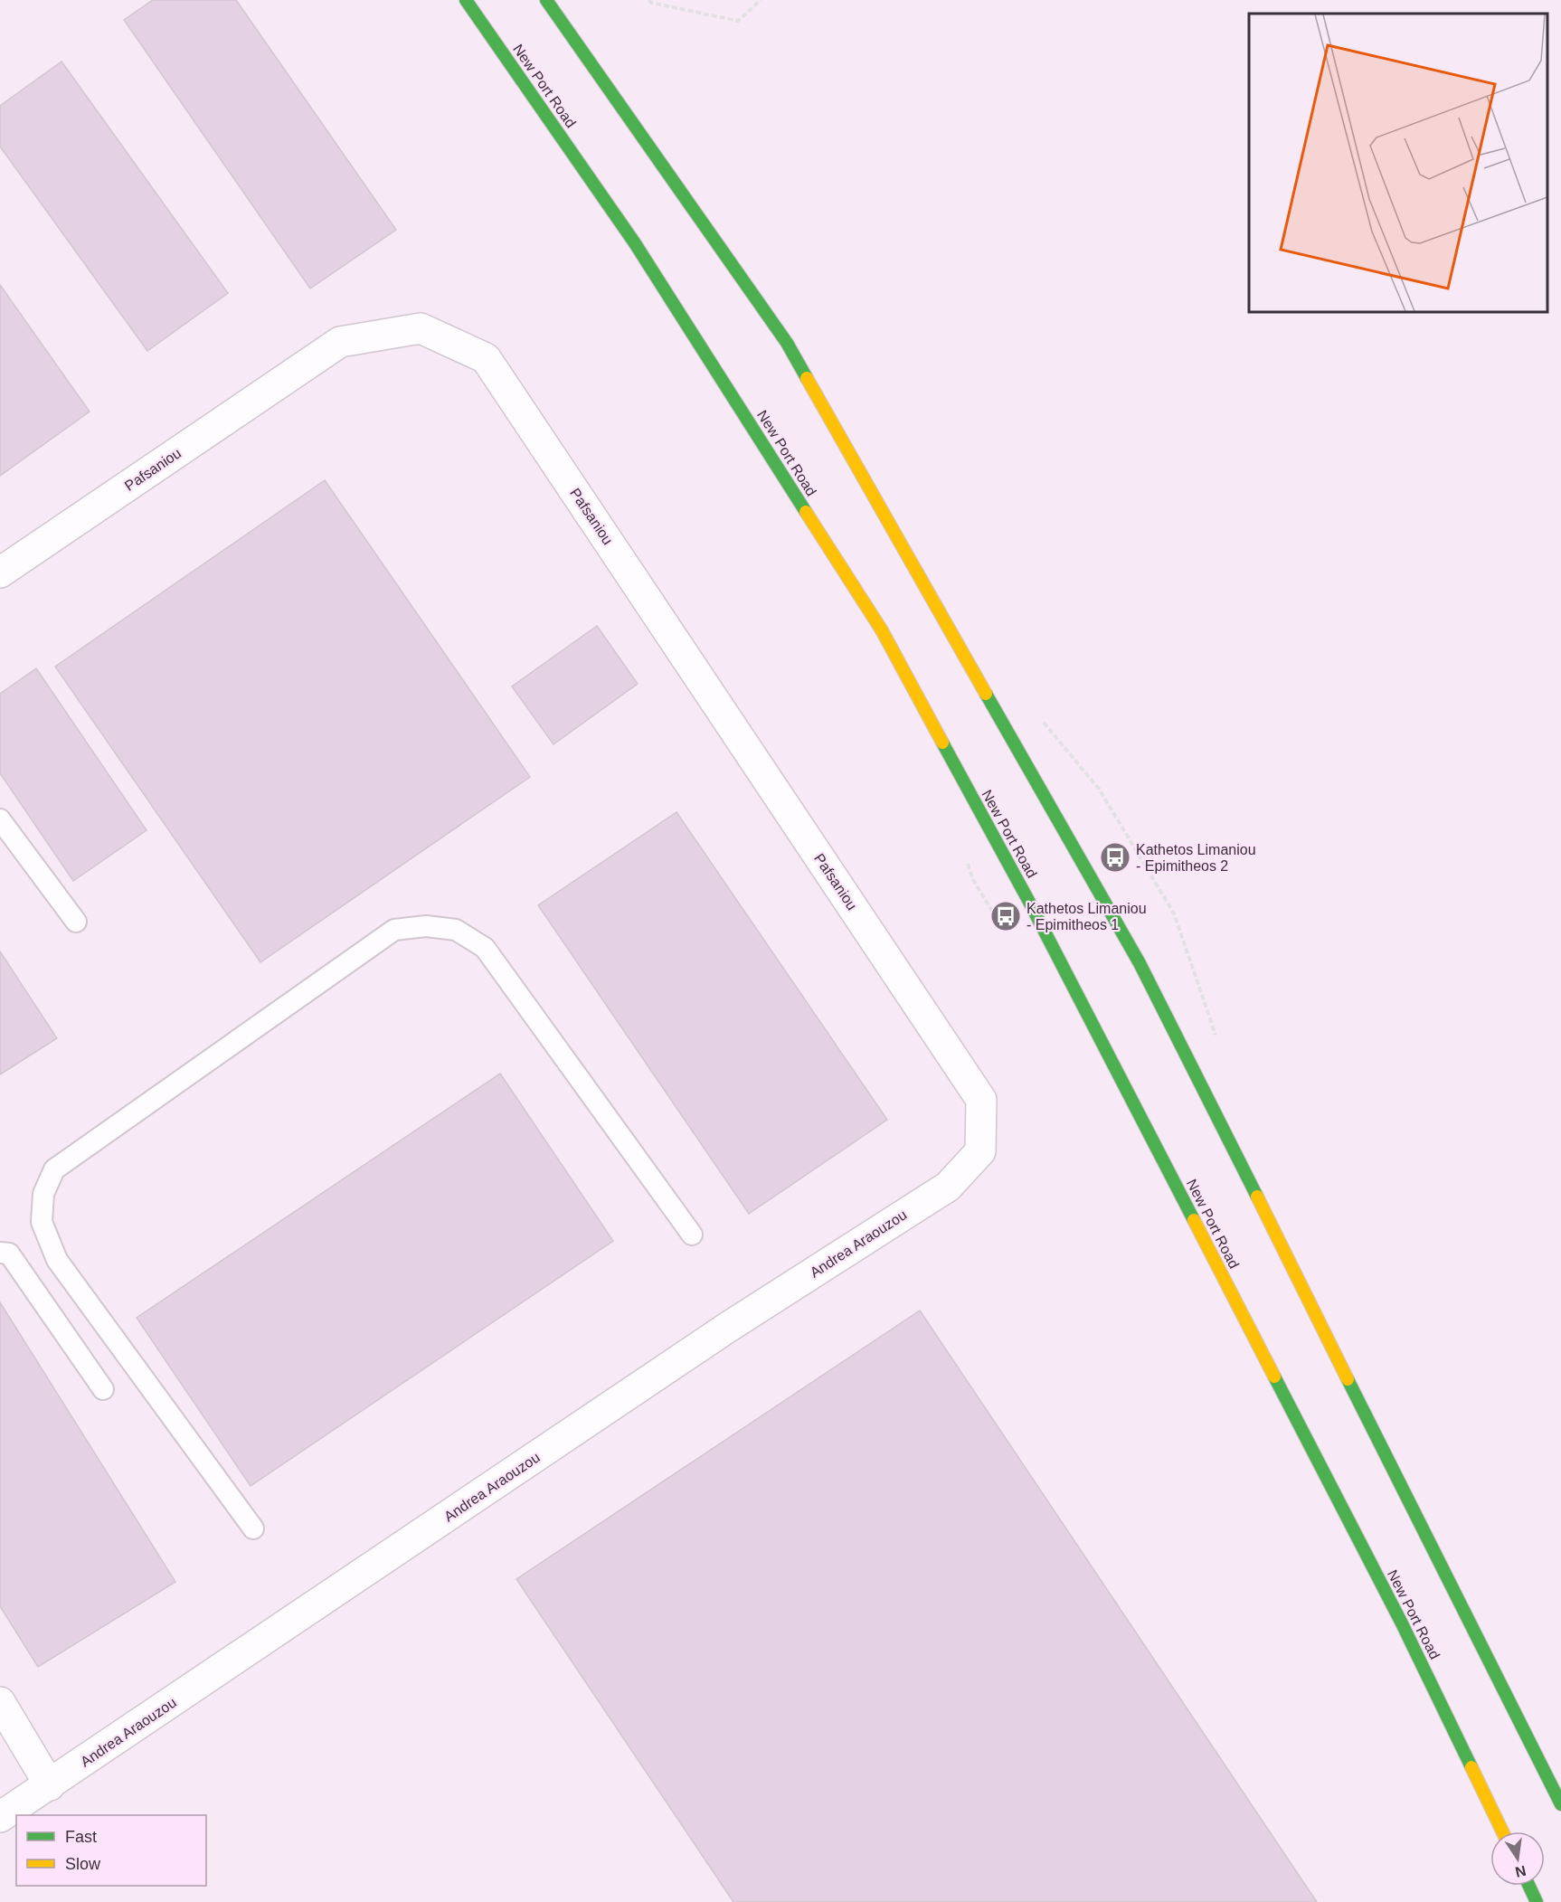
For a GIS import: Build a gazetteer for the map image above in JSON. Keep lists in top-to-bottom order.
{
  "streets": {
    "main road": ["New Port Road"],
    "street": ["Pafsaniou", "Andrea Araouzou"]
  },
  "crossings": [
    ["Pafsaniou", "Andrea Araouzou"]
  ],
  "places": {
    "bus stop": ["Kathetos Limaniou - Epimitheos 2", "Kathetos Limaniou - Epimitheos 1"]
  },
  "legend": ["Fast", "Slow"],
  "north": "bottom"
}
